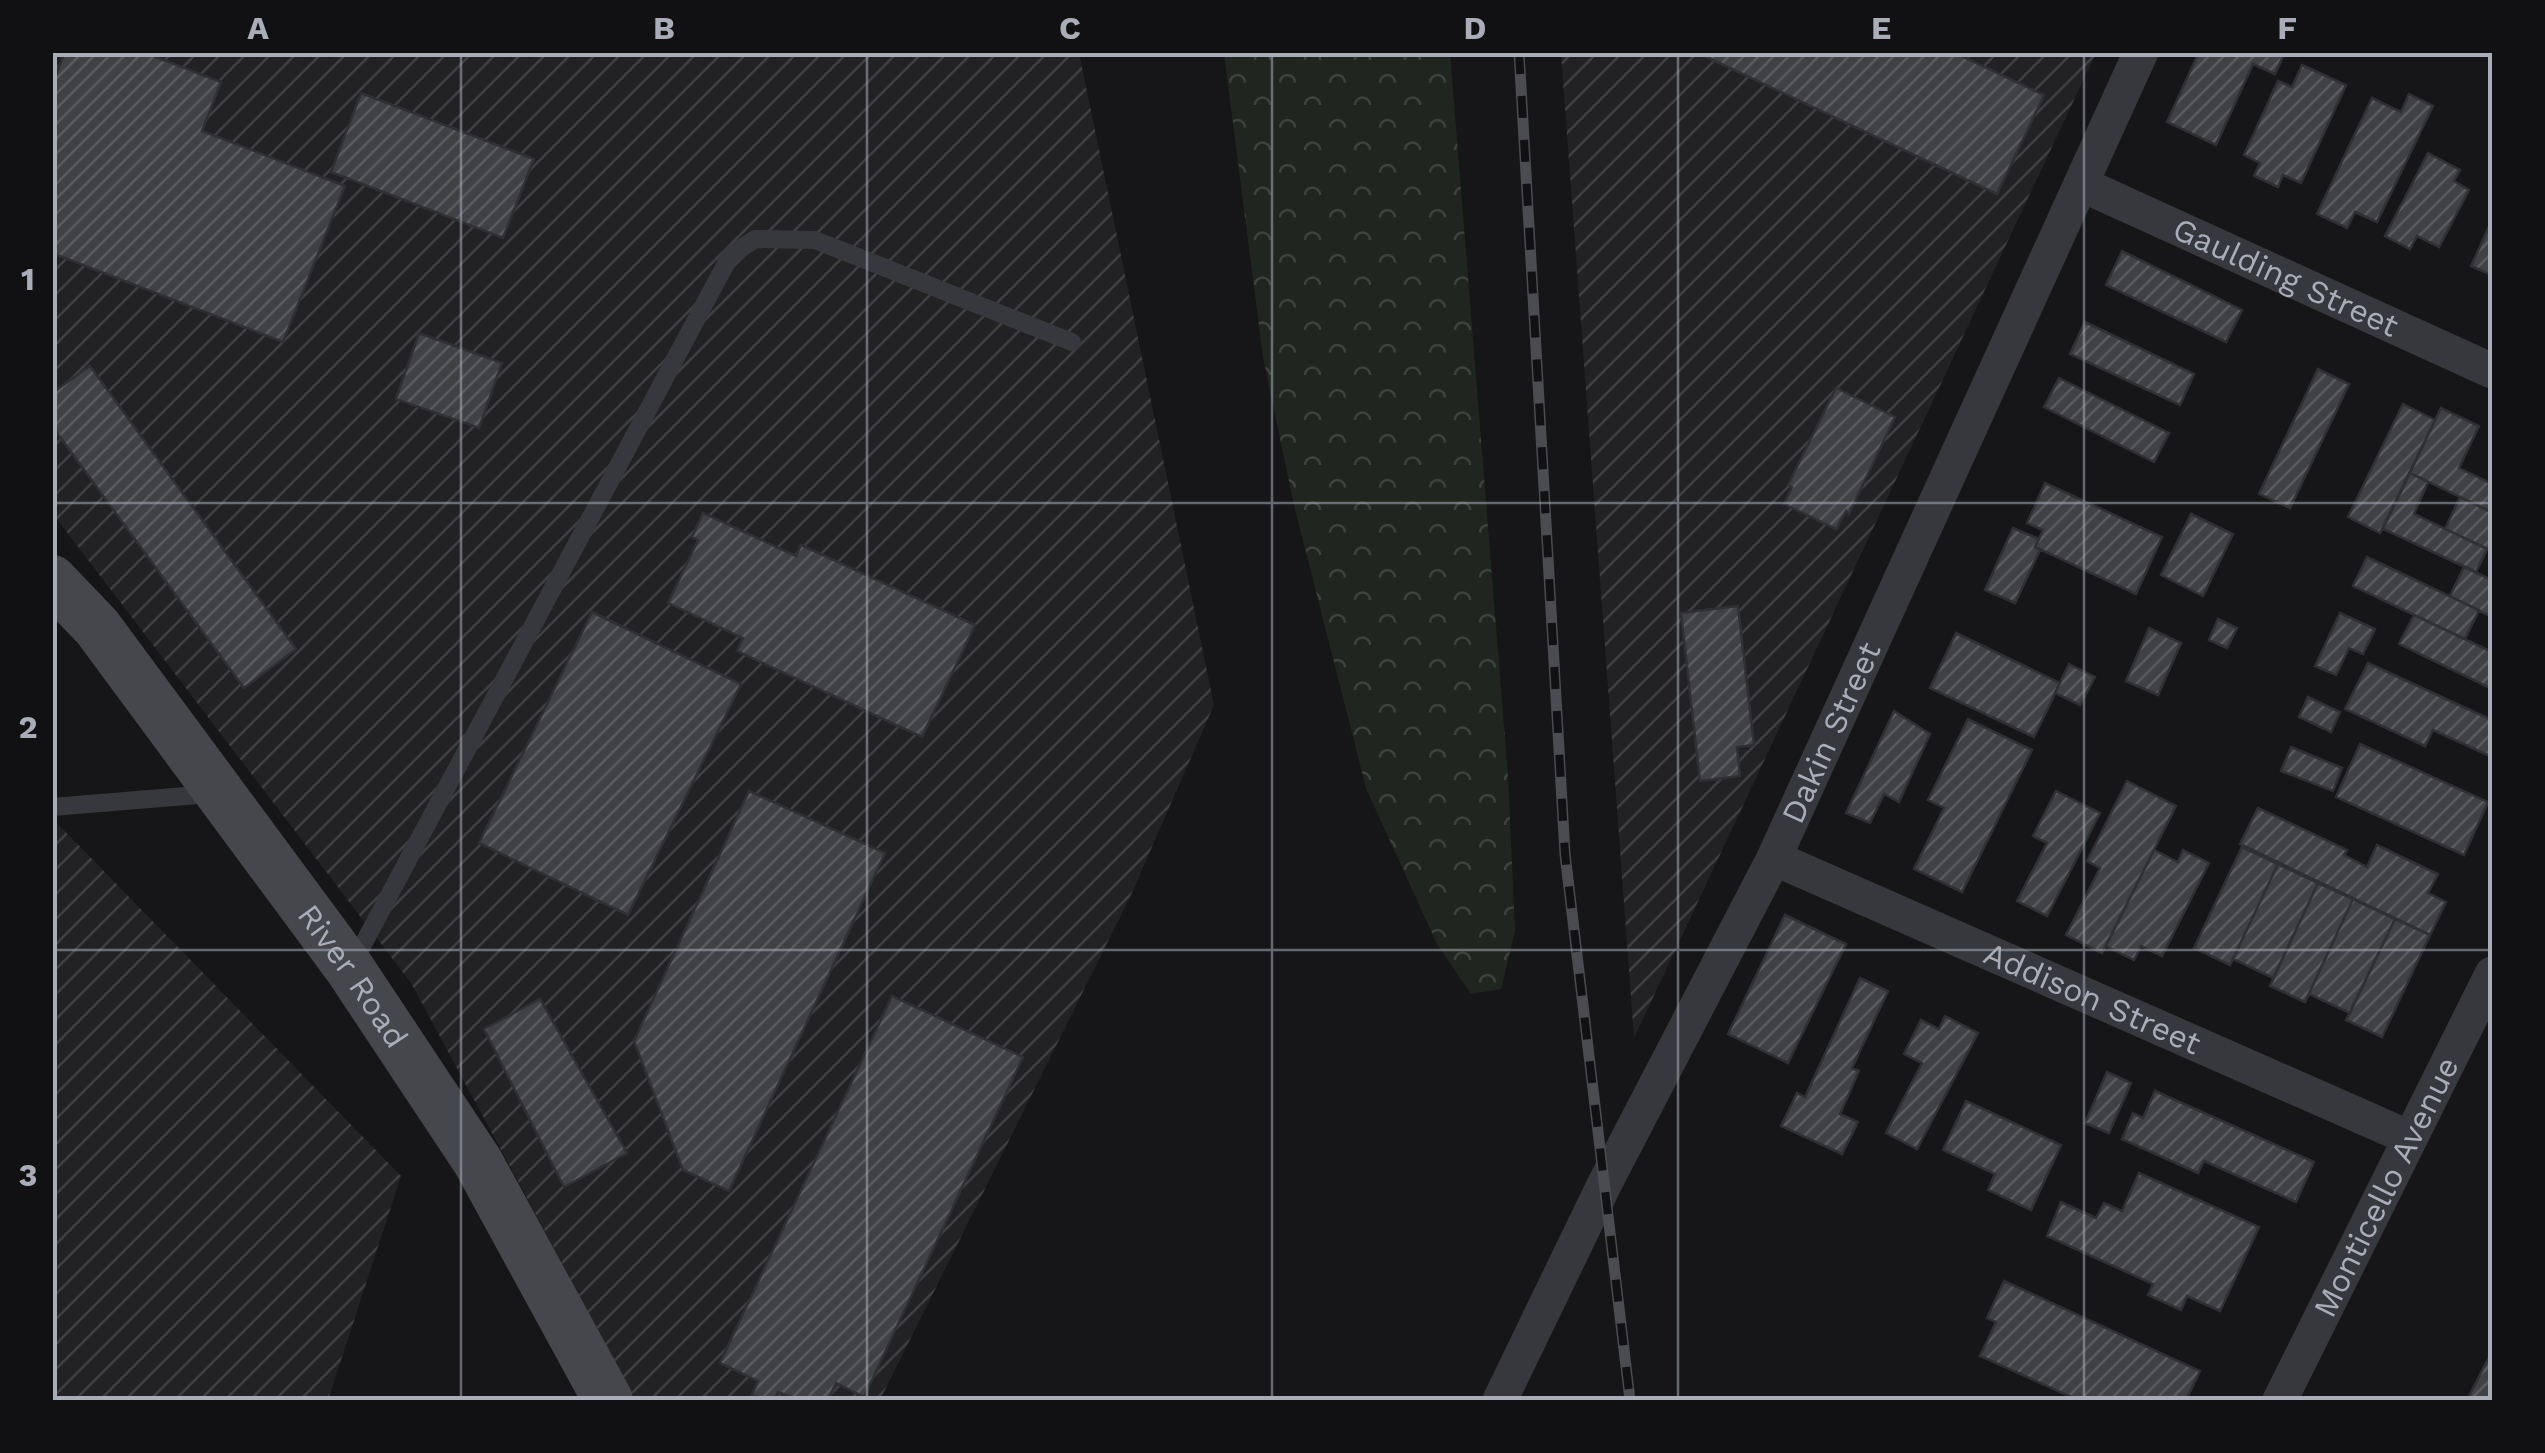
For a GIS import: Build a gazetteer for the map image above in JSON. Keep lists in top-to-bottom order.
{
  "streets": {
    "main road": ["River Road"],
    "street": [
      "Gaulding Street",
      "Dakin Street",
      "Addison Street",
      "Monticello Avenue"
    ]
  },
  "crossings": [
    ["Gaulding Street", "Dakin Street"],
    ["Dakin Street", "Addison Street"],
    ["Addison Street", "Monticello Avenue"]
  ],
  "grid": {
    "columns": [
      "A",
      "B",
      "C",
      "D",
      "E",
      "F"
    ],
    "rows": ["1", "2", "3"]
  }
}
